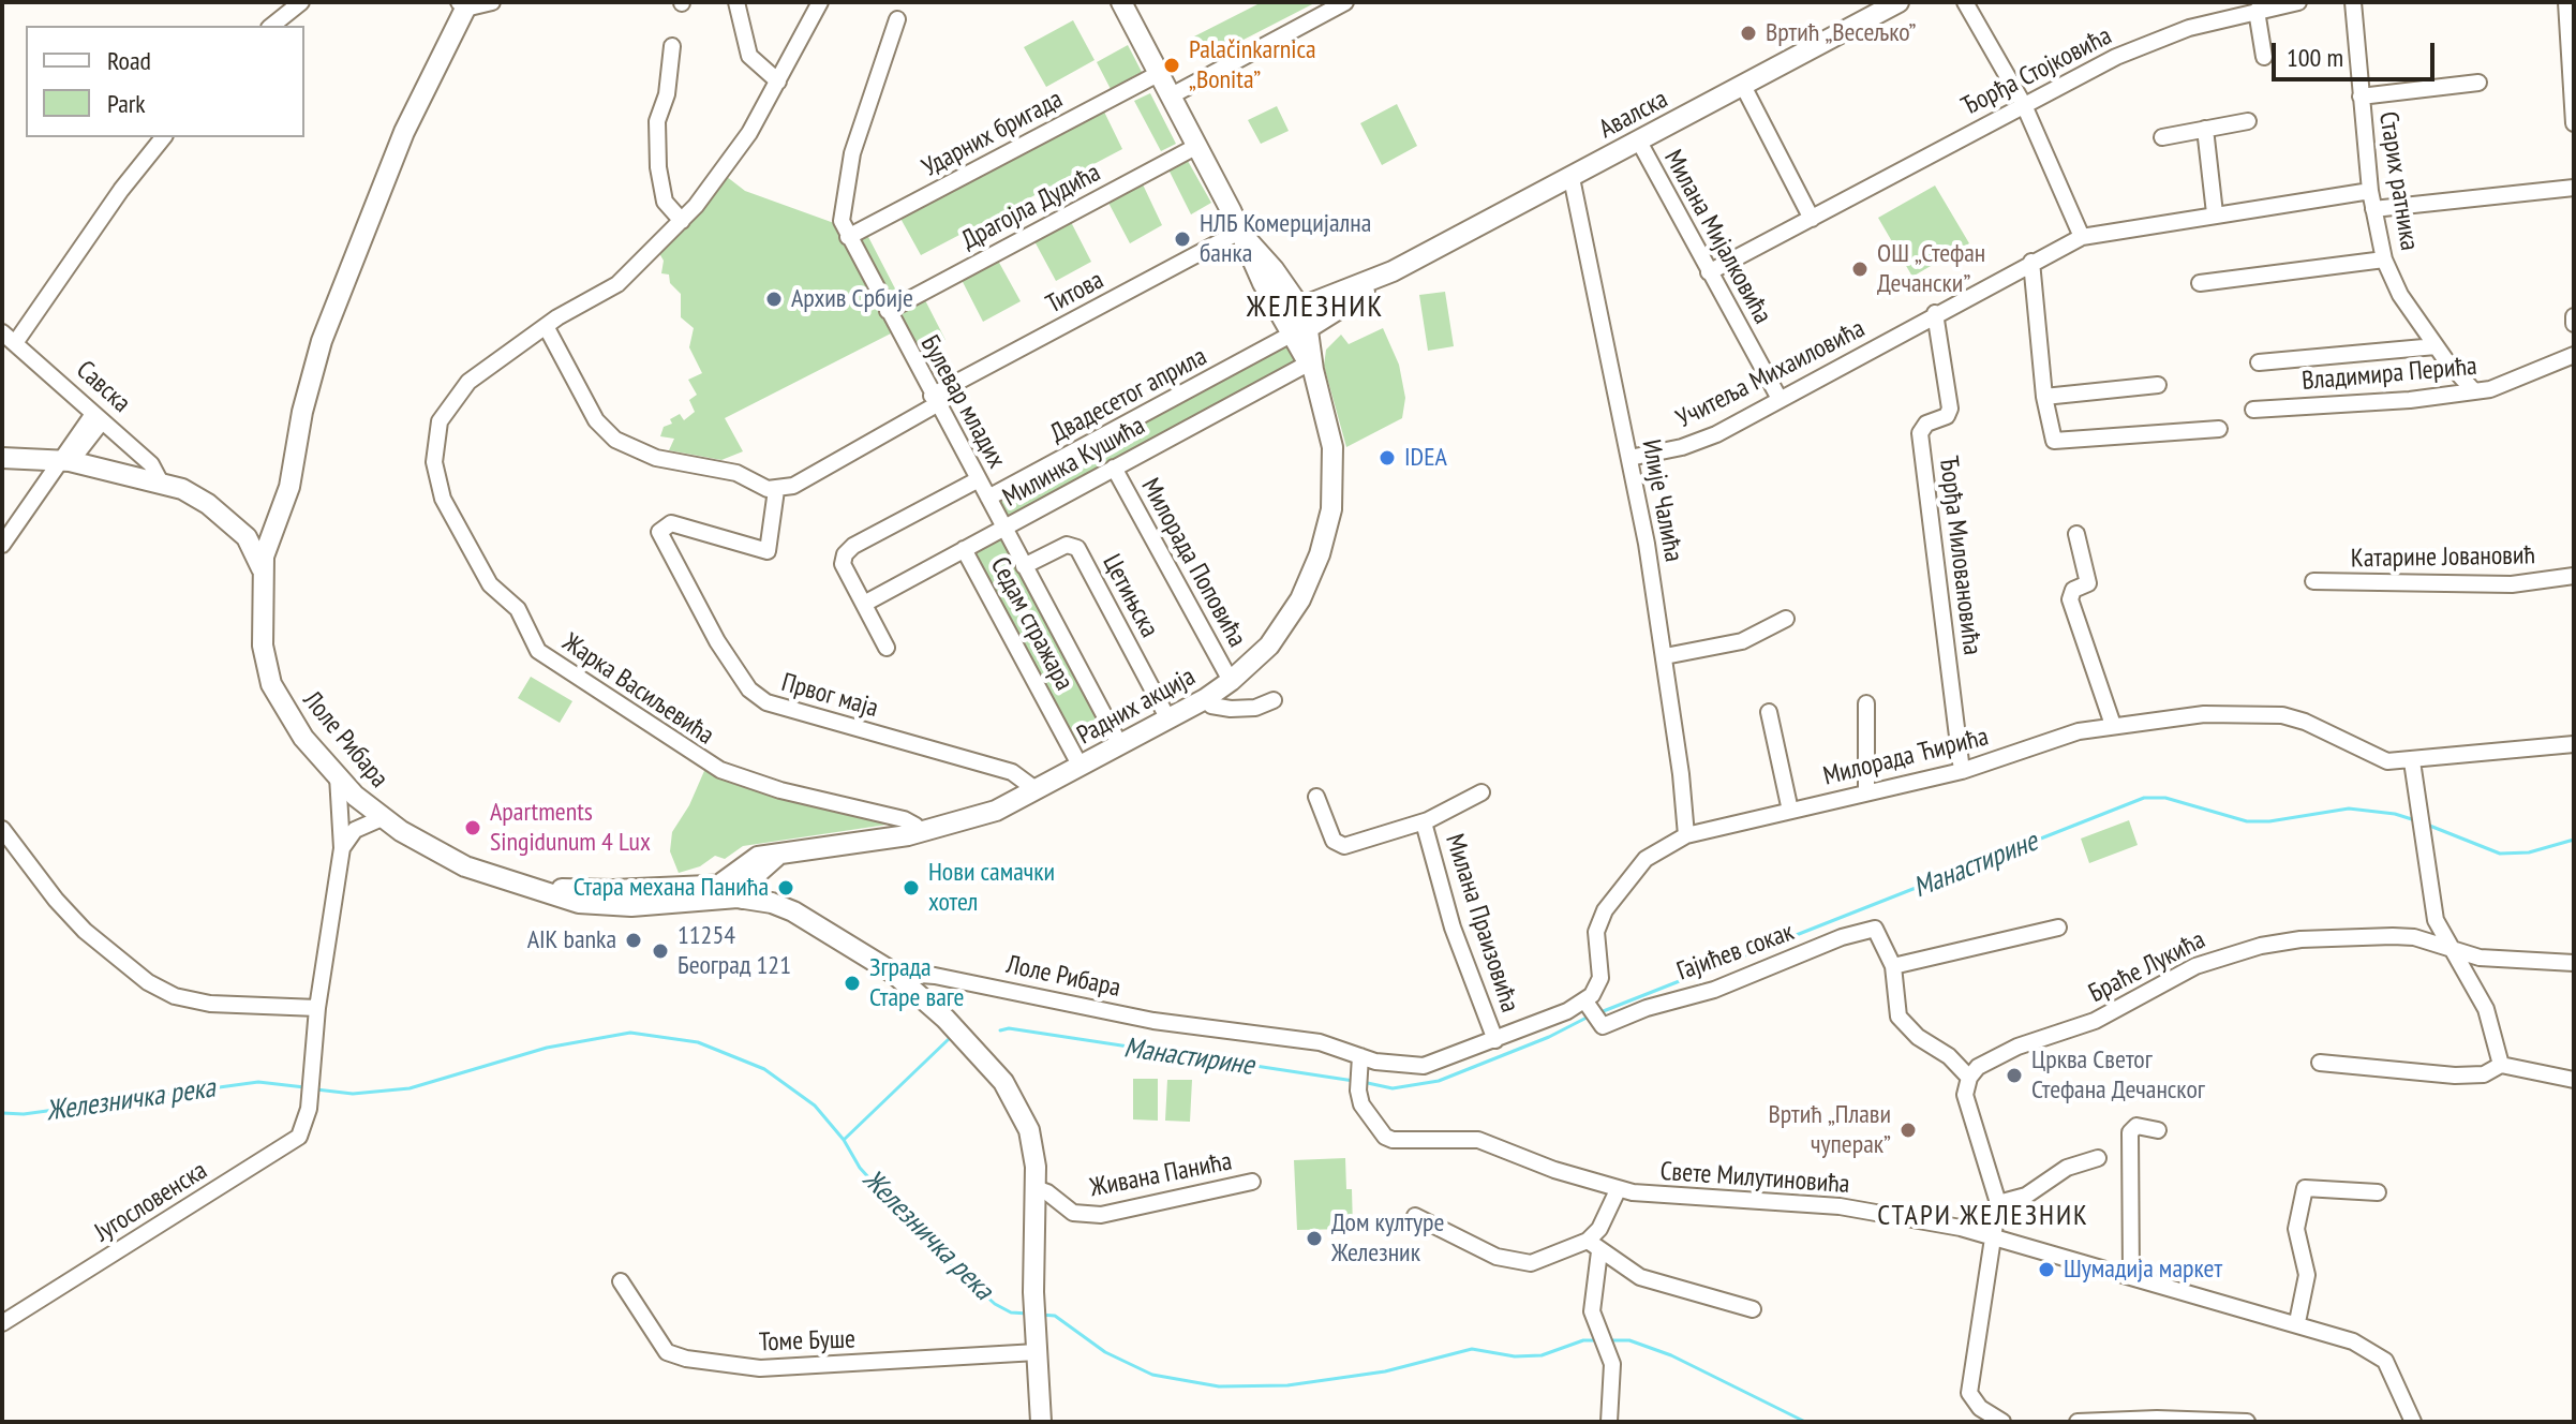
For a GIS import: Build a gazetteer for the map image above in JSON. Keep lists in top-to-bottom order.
{
  "streets": {
    "main road": [
      "Авалска",
      "Савска",
      "Радних акција",
      "Лоле Рибара"
    ],
    "street": [
      "Ђорђа Стојковића",
      "Ударних бригада",
      "Старих ратника",
      "Драгојла Дудића",
      "Милана Мијалковића",
      "Титова",
      "Учитеља Михаиловића",
      "Владимира Перића",
      "Двадесетог априла",
      "Булевар младих",
      "Милинка Кушића",
      "Илије Чалића",
      "Ђорђа Миловановића",
      "Катарине Јовановић",
      "Милорада Поповића",
      "Цетињска",
      "Седам стражара",
      "Жарка Васиљевића",
      "Првог маја",
      "Милорада Ћирића",
      "Милана Праизовића",
      "Гајићев сокак",
      "Браће Лукића",
      "Живана Панића",
      "Свете Милутиновића",
      "Југословенска",
      "Томе Буше"
    ]
  },
  "crossings": [
    ["Ђорђа Стојковића", "Милана Мијалковића"],
    ["Авалска", "Милана Мијалковића"],
    ["Авалска", "Двадесетог априла"],
    ["Авалска", "Илије Чалића"],
    ["Авалска", "Радних акција"],
    ["Ударних бригада", "Булевар младих"],
    ["Ударних бригада", "Радних акција"],
    ["Старих ратника", "Учитеља Михаиловића"],
    ["Старих ратника", "Владимира Перића"],
    ["Драгојла Дудића", "Булевар младих"],
    ["Драгојла Дудића", "Радних акција"],
    ["Милана Мијалковића", "Учитеља Михаиловића"],
    ["Титова", "Булевар младих"],
    ["Титова", "Првог маја"],
    ["Титова", "Радних акција"],
    ["Учитеља Михаиловића", "Илије Чалића"],
    ["Учитеља Михаиловића", "Ђорђа Миловановића"],
    ["Савска", "Лоле Рибара"],
    ["Двадесетог априла", "Булевар младих"],
    ["Двадесетог априла", "Радних акција"],
    ["Булевар младих", "Милинка Кушића"],
    ["Булевар младих", "Цетињска"],
    ["Булевар младих", "Радних акција"],
    ["Милинка Кушића", "Милорада Поповића"],
    ["Милинка Кушића", "Седам стражара"],
    ["Милинка Кушића", "Радних акција"],
    ["Илије Чалића", "Милорада Ћирића"],
    ["Ђорђа Миловановића", "Милорада Ћирића"],
    ["Милорада Поповића", "Радних акција"],
    ["Цетињска", "Радних акција"],
    ["Седам стражара", "Радних акција"],
    ["Жарка Васиљевића", "Радних акција"],
    ["Првог маја", "Радних акција"],
    ["Радних акција", "Лоле Рибара"],
    ["Лоле Рибара", "Свете Милутиновића"],
    ["Милорада Ћирића", "Гајићев сокак"],
    ["Гајићев сокак", "Браће Лукића"]
  ],
  "districts": ["ЖЕЛЕЗНИК", "СТАРИ ЖЕЛЕЗНИК"],
  "water": ["Манастирине", "Железничка река"],
  "places": [
    "Вртић „Весељко”",
    "Palačinkarnica „Bonita”",
    "НЛБ Комерцијална банка",
    "ОШ „Стефан Дечански”",
    "Архив Србије",
    "IDEA",
    "Apartments Singidunum 4 Lux",
    "Стара механа Панића",
    "Нови самачки хотел",
    "AIK banka",
    "11254 Београд 121",
    "Зграда Старе ваге",
    "Црква Светог Стефана Дечанског",
    "Вртић „Плави чуперак”",
    "Дом културе Железник",
    "Шумадија маркет"
  ],
  "legend": ["Road", "Park"],
  "scale_bar": "100 m"
}
